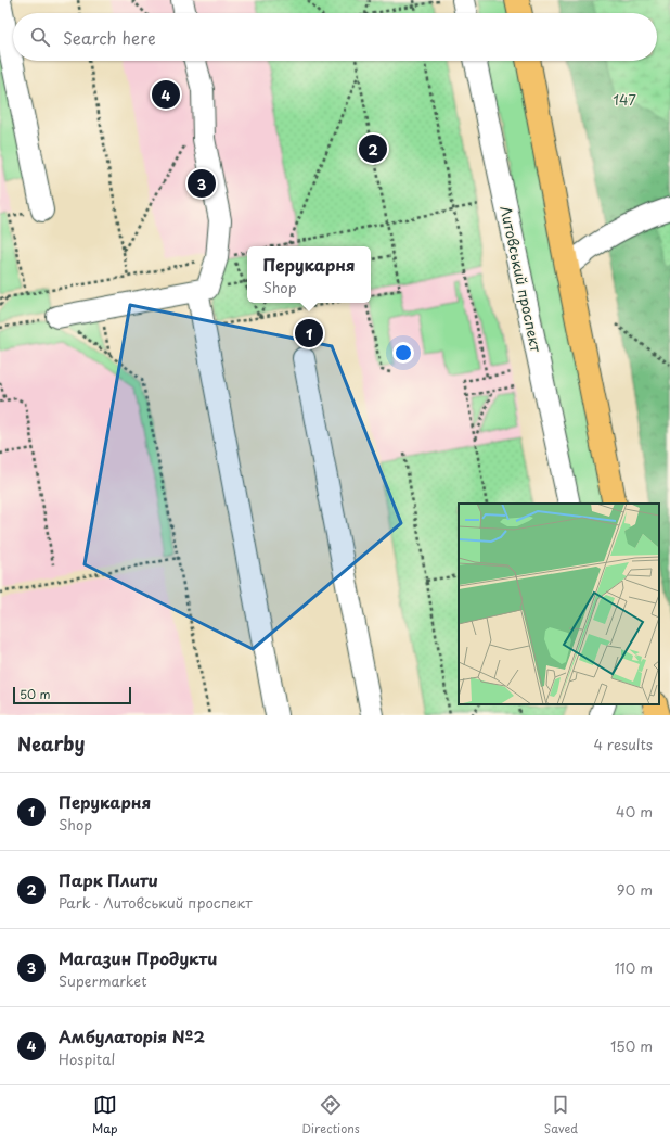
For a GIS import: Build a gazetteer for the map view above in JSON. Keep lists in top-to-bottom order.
{
  "streets": {
    "street": ["Литовський проспект"]
  },
  "parks": ["147"],
  "scale_bar": "50 m",
  "page": {
    "search": "Search here",
    "pins": [
      "4",
      "2",
      "3",
      "1"
    ],
    "popup": ["Перукарня", "Shop"],
    "scale": "50 m",
    "heading": ["Nearby", "4 results"],
    "list": [
      {
        "mark": "1",
        "name": "Перукарня",
        "note": "Shop",
        "value": "40 m"
      },
      {
        "mark": "2",
        "name": "Парк Плити",
        "note": "Park · Литовський проспект",
        "value": "90 m"
      },
      {
        "mark": "3",
        "name": "Магазин Продукти",
        "note": "Supermarket",
        "value": "110 m"
      },
      {
        "mark": "4",
        "name": "Амбулаторія №2",
        "note": "Hospital",
        "value": "150 m"
      }
    ],
    "nav": ["Map", "Directions", "Saved"]
  }
}
